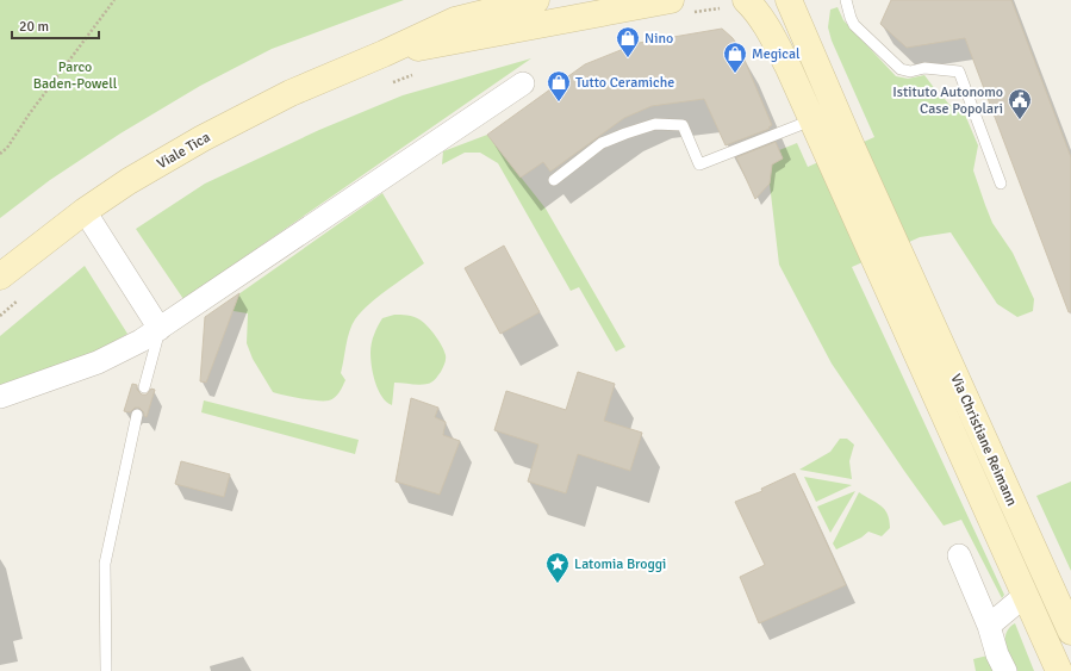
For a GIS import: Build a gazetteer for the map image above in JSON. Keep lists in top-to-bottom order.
{
  "streets": {
    "street": ["Viale Tica", "Via Christiane Reimann"]
  },
  "parks": ["Parco Baden-Powell"],
  "places": {
    "shop": ["Nino", "Megical", "Tutto Ceramiche"],
    "public building": ["Istituto Autonomo Case Popolari"],
    "place": ["Latomia Broggi"]
  },
  "scale_bar": "20 m"
}
